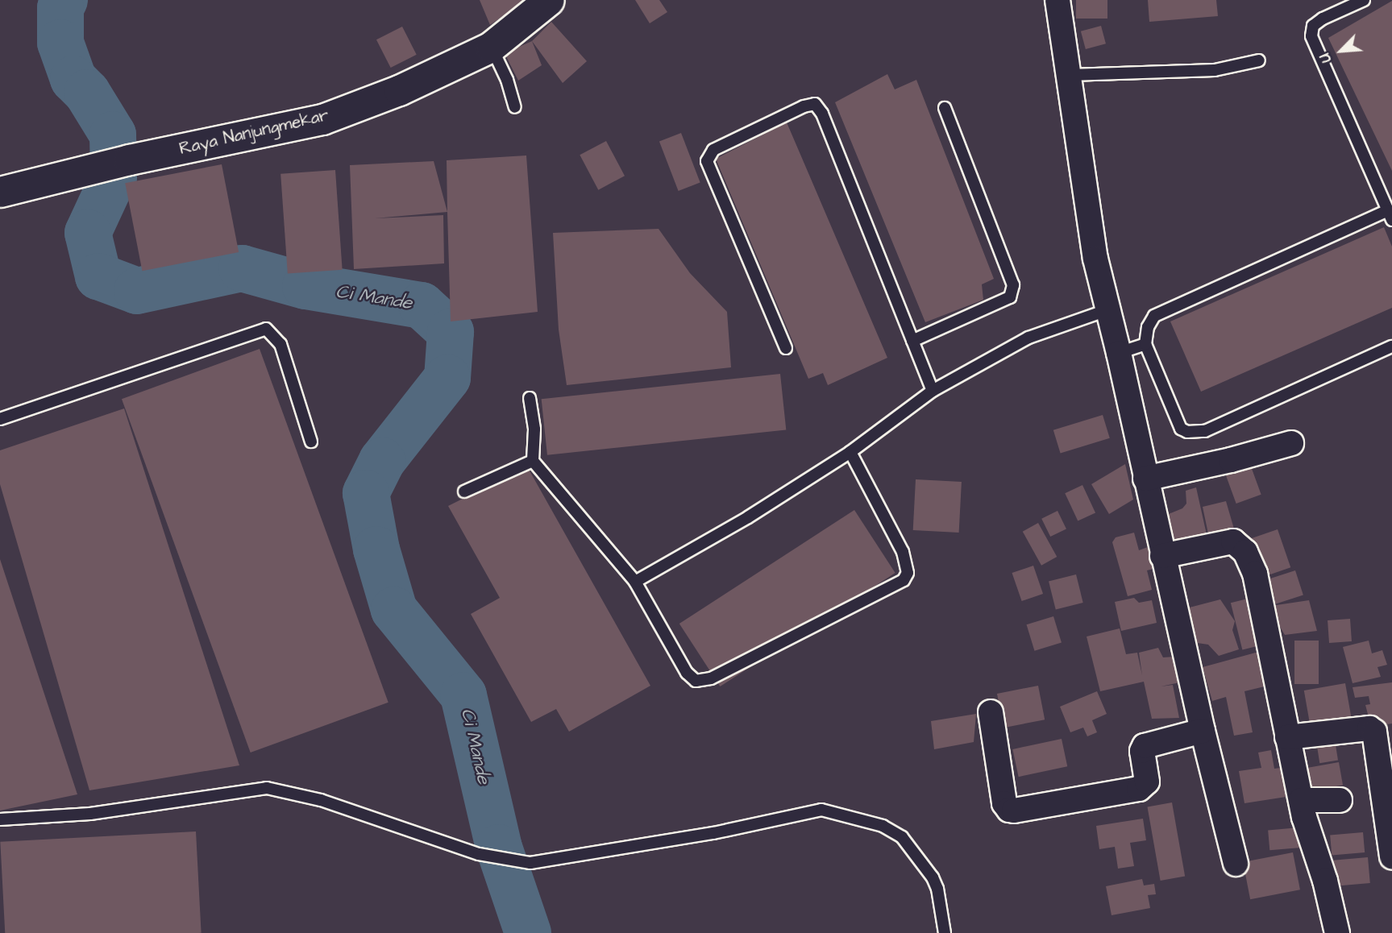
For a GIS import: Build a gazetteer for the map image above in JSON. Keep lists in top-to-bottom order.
{
  "streets": {
    "street": ["Raya Nanjungmekar"]
  },
  "water": ["Ci Mande"],
  "north": "bottom left"
}
